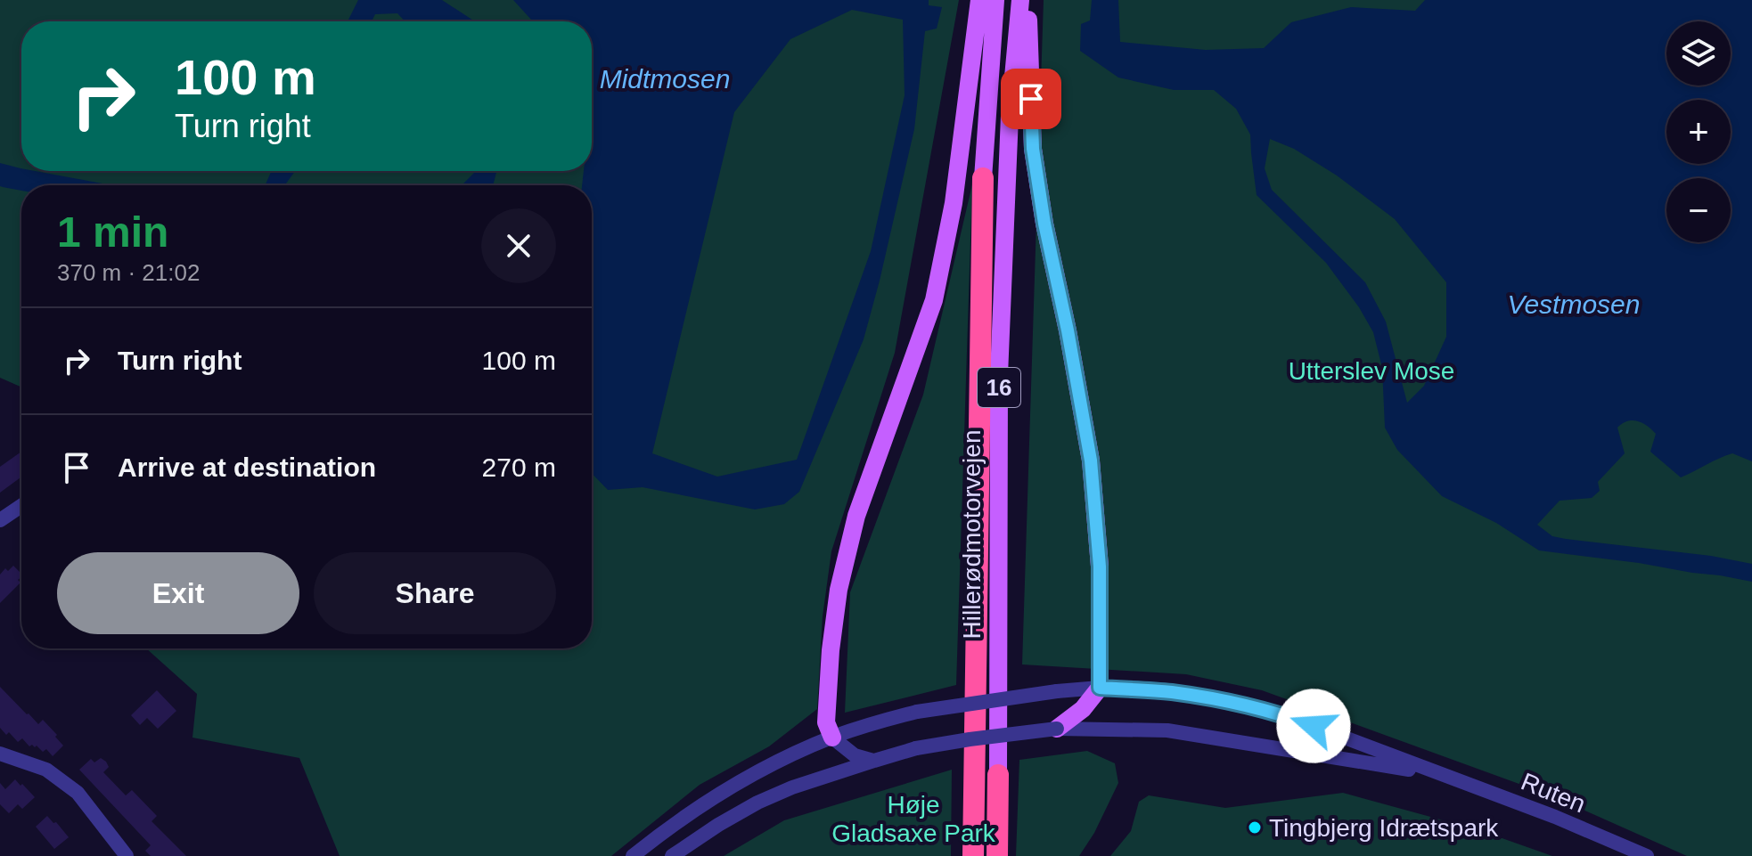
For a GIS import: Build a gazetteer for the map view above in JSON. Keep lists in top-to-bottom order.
{
  "streets": {
    "highway": ["16", "Hillerødmotorvejen"],
    "street": ["Ruten"]
  },
  "water": ["Midtmosen", "Vestmosen"],
  "parks": ["Utterslev Mose", "Høje Gladsaxe Park"],
  "places": ["Tingbjerg Idrætspark"],
  "page": {
    "map_buttons": ["+", "−"],
    "turn": ["100 m", "Turn right"],
    "heading": ["1 min", "370 m · 21:02"],
    "list": [
      {
        "name": "Turn right",
        "value": "100 m"
      },
      {
        "name": "Arrive at destination",
        "value": "270 m"
      }
    ],
    "buttons": ["Exit", "Share"]
  }
}
